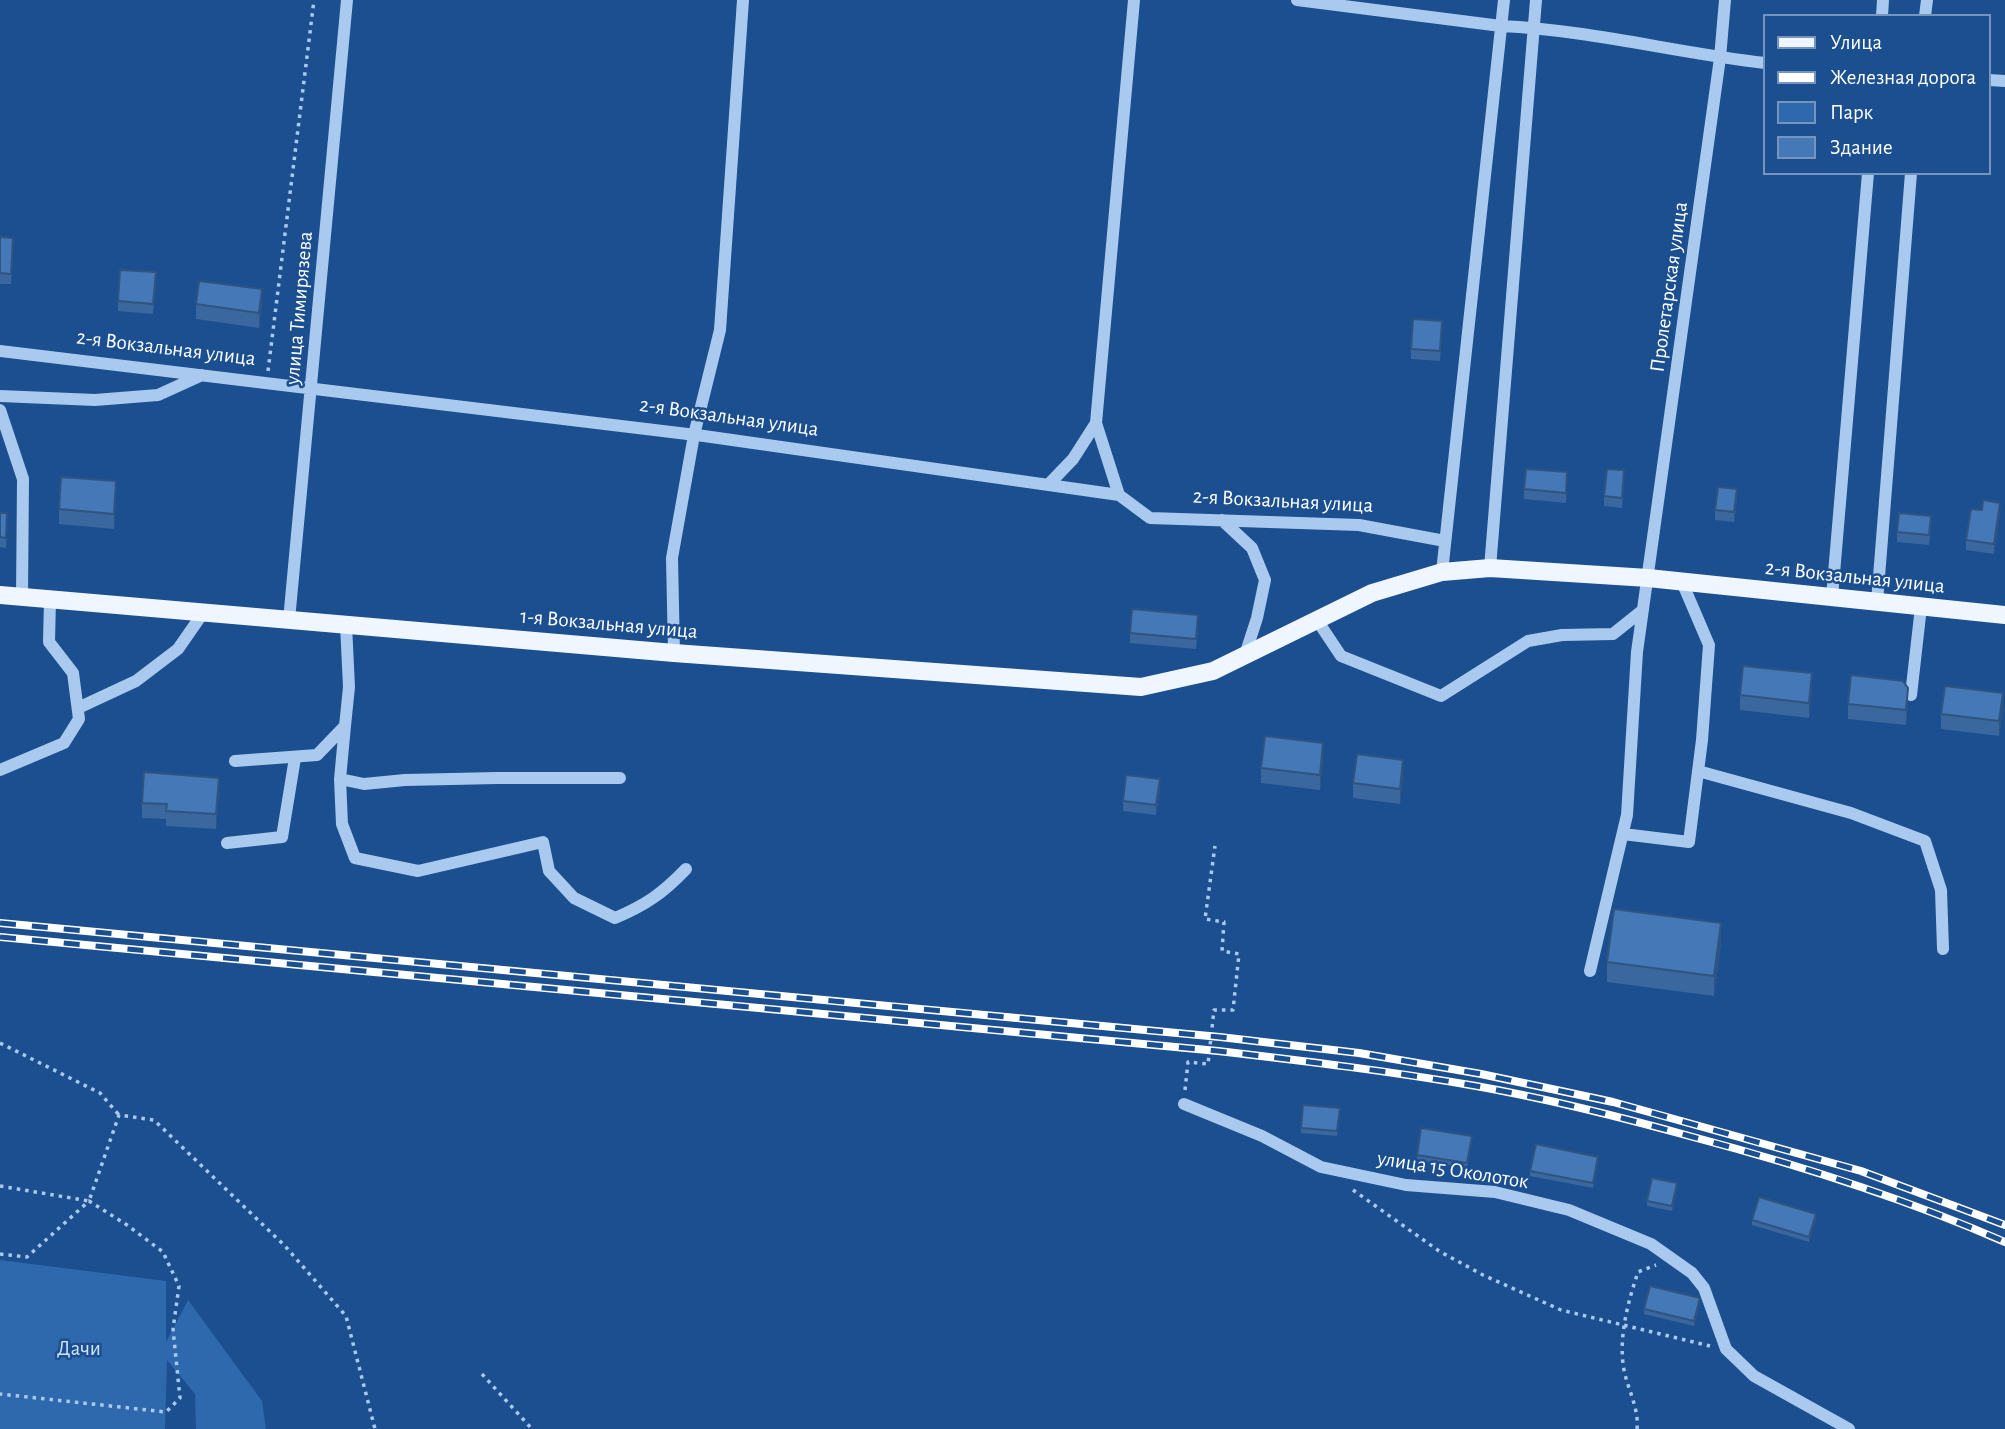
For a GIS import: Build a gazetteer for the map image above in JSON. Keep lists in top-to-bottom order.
{
  "streets": {
    "main road": ["2-я Вокзальная улица", "1-я Вокзальная улица"],
    "street": ["Пролетарская улица", "улица Тимирязева", "улица 15 Околоток"]
  },
  "crossings": [
    ["Пролетарская улица", "2-я Вокзальная улица"],
    ["улица Тимирязева", "2-я Вокзальная улица"],
    ["улица Тимирязева", "1-я Вокзальная улица"],
    ["2-я Вокзальная улица", "1-я Вокзальная улица"]
  ],
  "parks": ["Дачи"],
  "legend": [
    "Улица",
    "Железная дорога",
    "Парк",
    "Здание"
  ]
}
